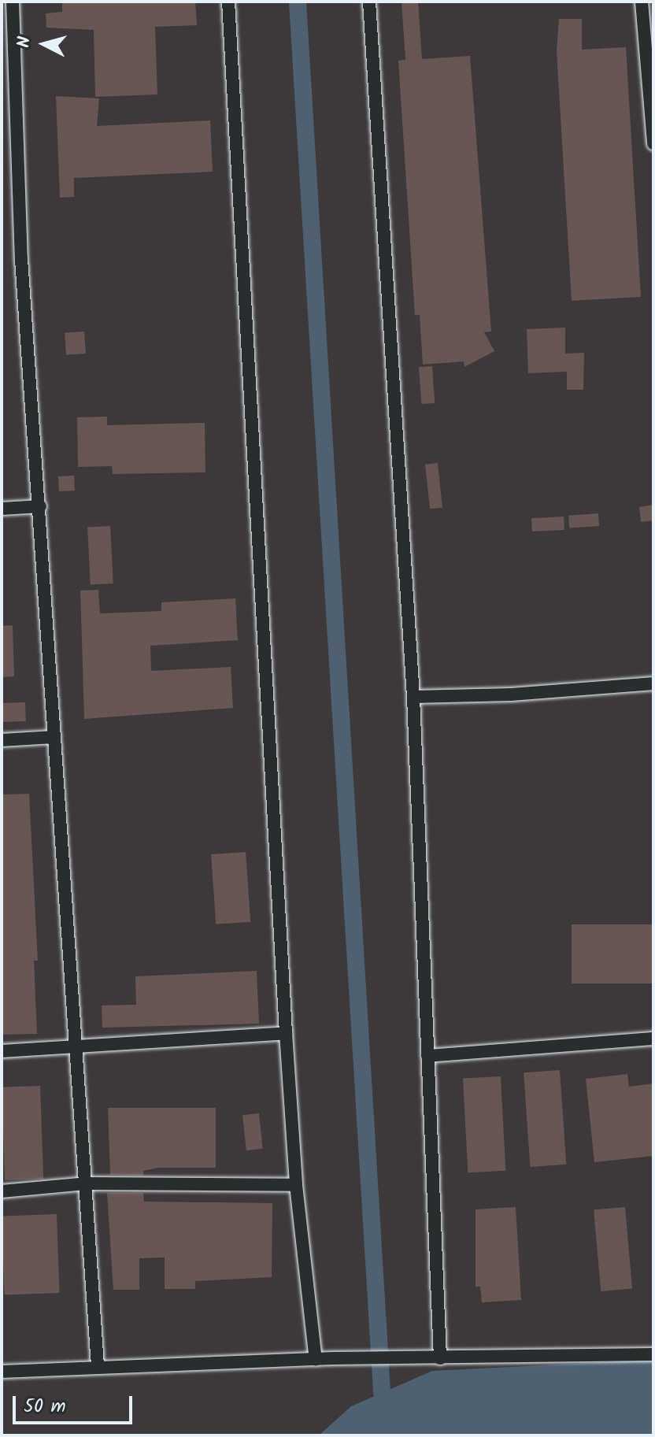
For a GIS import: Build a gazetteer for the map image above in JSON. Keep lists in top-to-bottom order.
{
  "scale_bar": "50 m",
  "north": "left"
}
